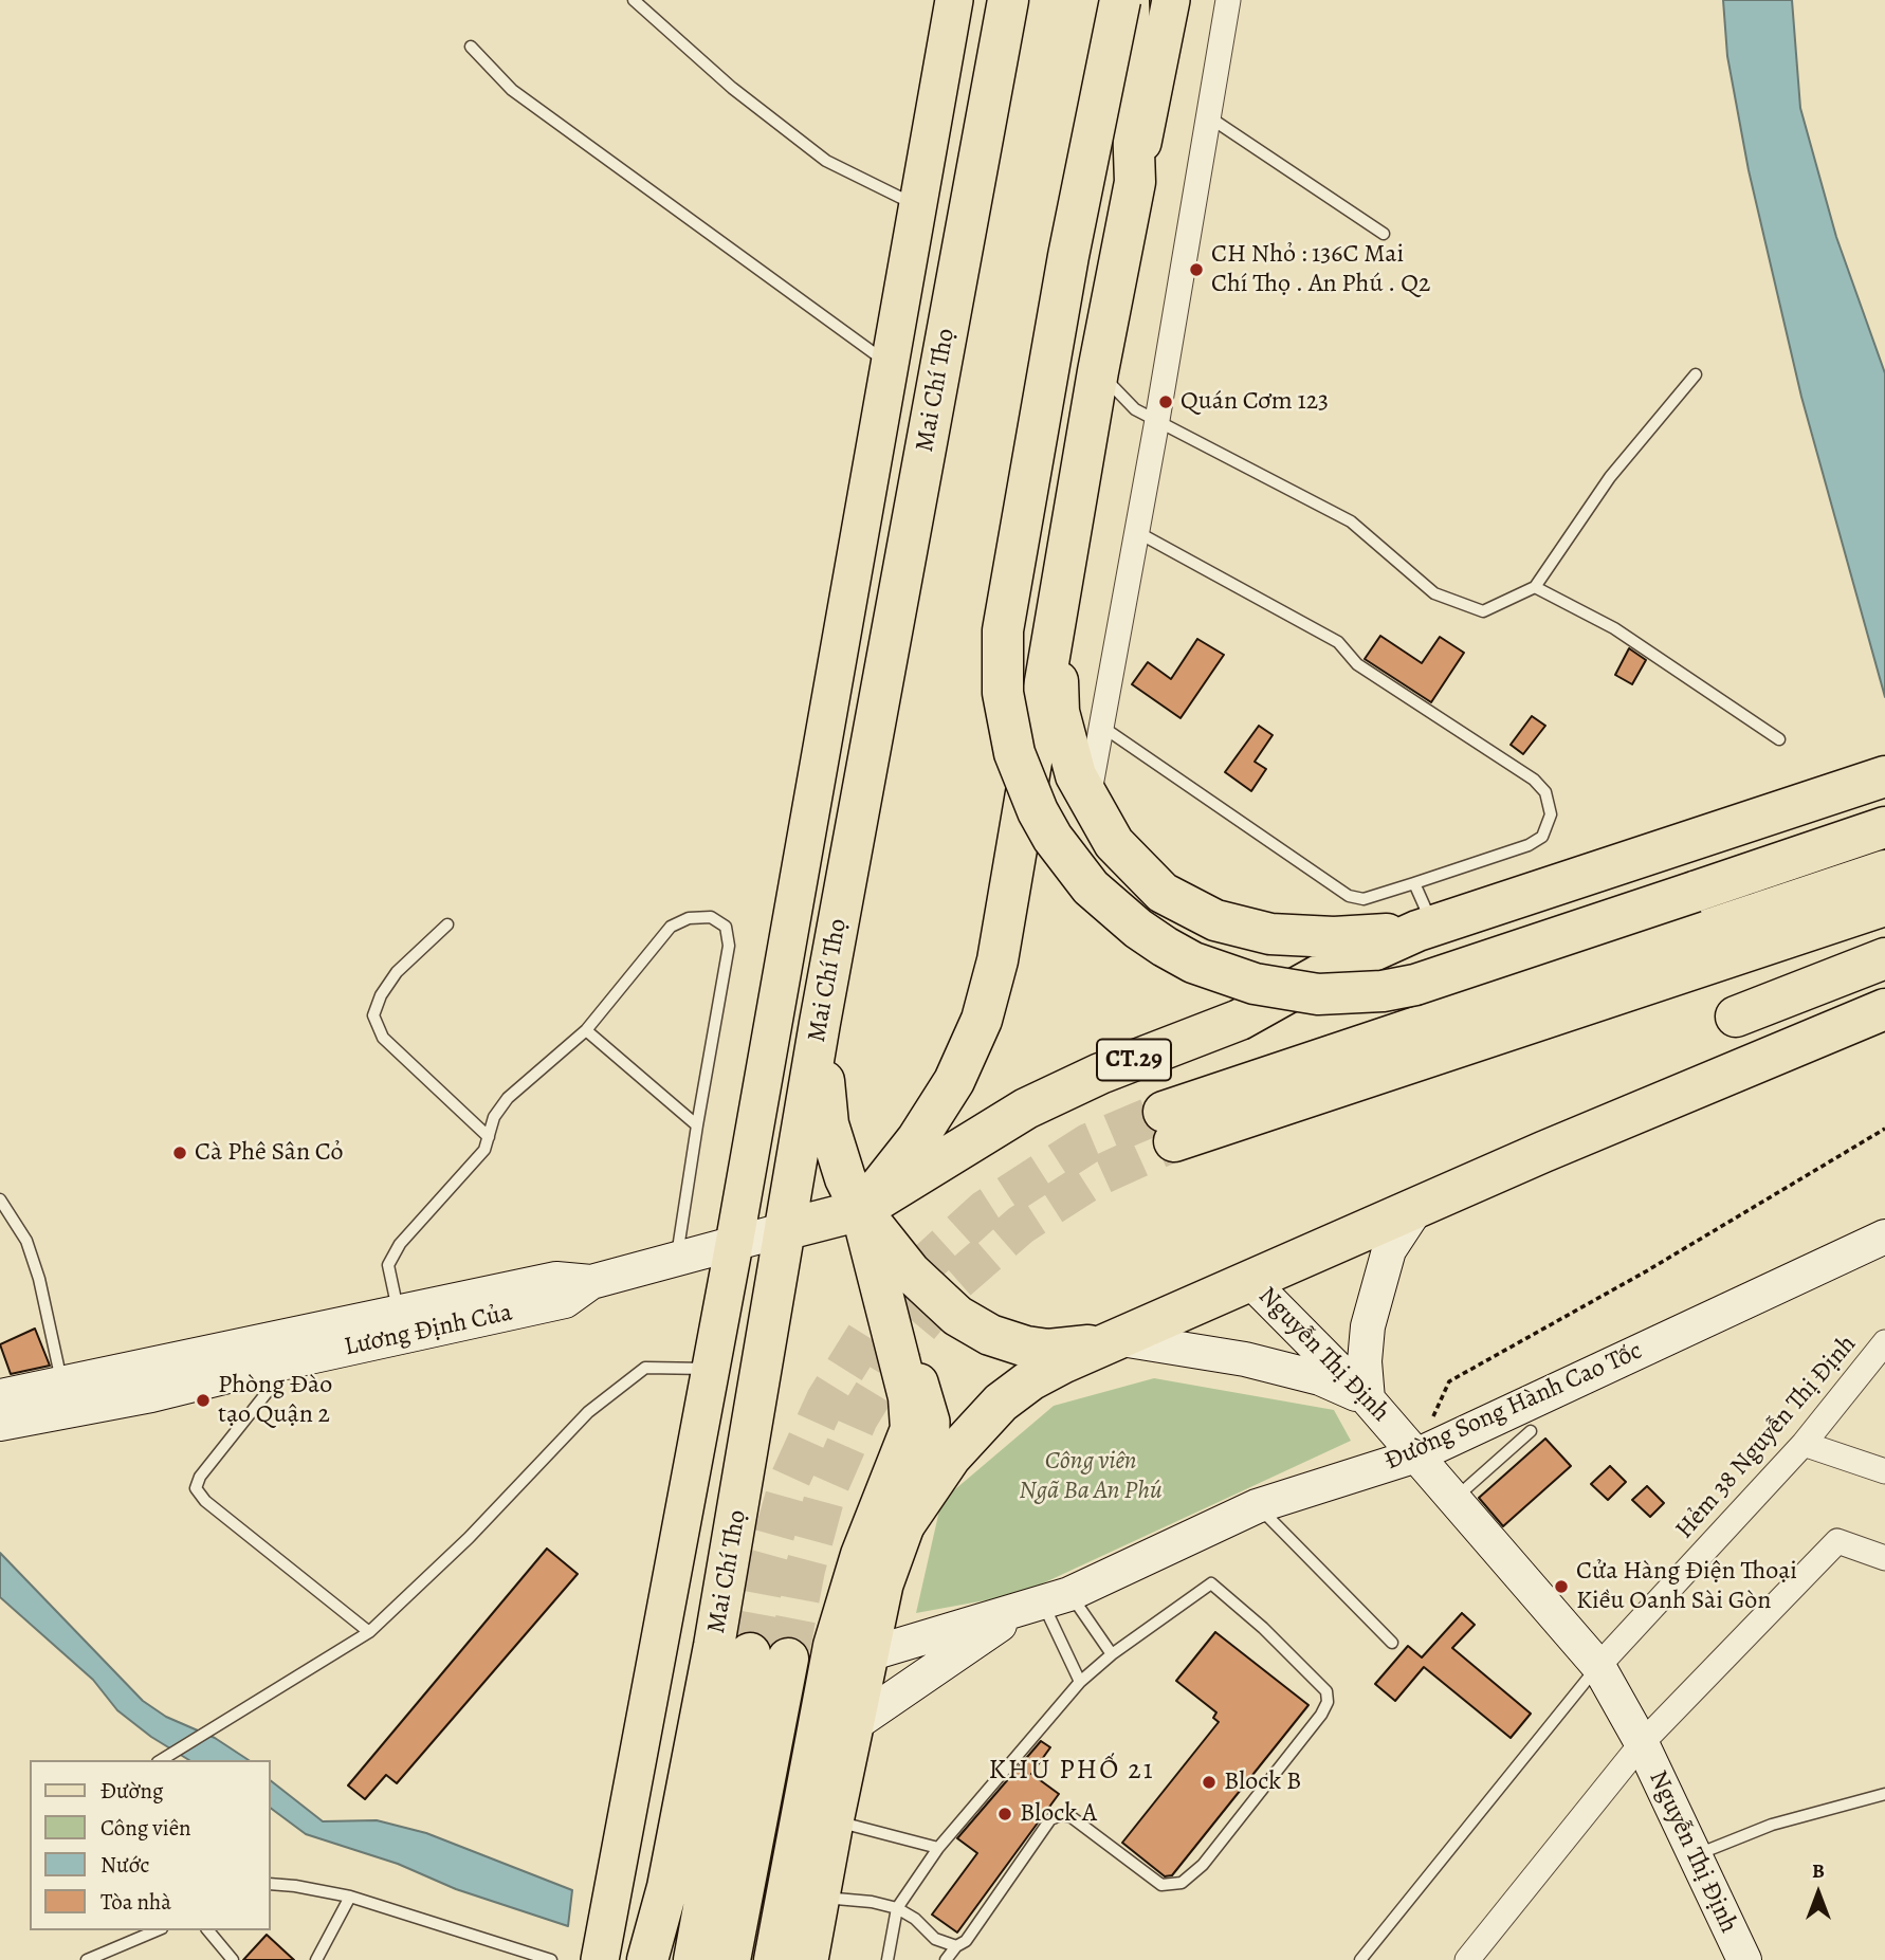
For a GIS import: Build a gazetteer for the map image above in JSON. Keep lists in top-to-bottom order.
{
  "streets": {
    "highway": ["Mai Chí Thọ", "CT.29"],
    "main road": ["Lương Định Của", "Nguyễn Thị Định", "Đường Song Hành Cao Tốc"],
    "street": ["Hẻm 38 Nguyễn Thị Định"]
  },
  "crossings": [
    ["Mai Chí Thọ", "Lương Định Của"],
    ["Nguyễn Thị Định", "Đường Song Hành Cao Tốc"],
    ["Nguyễn Thị Định", "Hẻm 38 Nguyễn Thị Định"]
  ],
  "districts": ["KHU PHỐ 21"],
  "parks": ["Công viên Ngã Ba An Phú"],
  "places": [
    "CH Nhỏ : 136C Mai Chí Thọ . An Phú . Q2",
    "Quán Cơm 123",
    "Cà Phê Sân Cỏ",
    "Phòng Đào tạo Quận 2",
    "Cửa Hàng Điện Thoại Kiều Oanh Sài Gòn",
    "Block B",
    "Block A"
  ],
  "legend": [
    "Đường",
    "Công viên",
    "Nước",
    "Tòa nhà"
  ],
  "north": "top"
}
